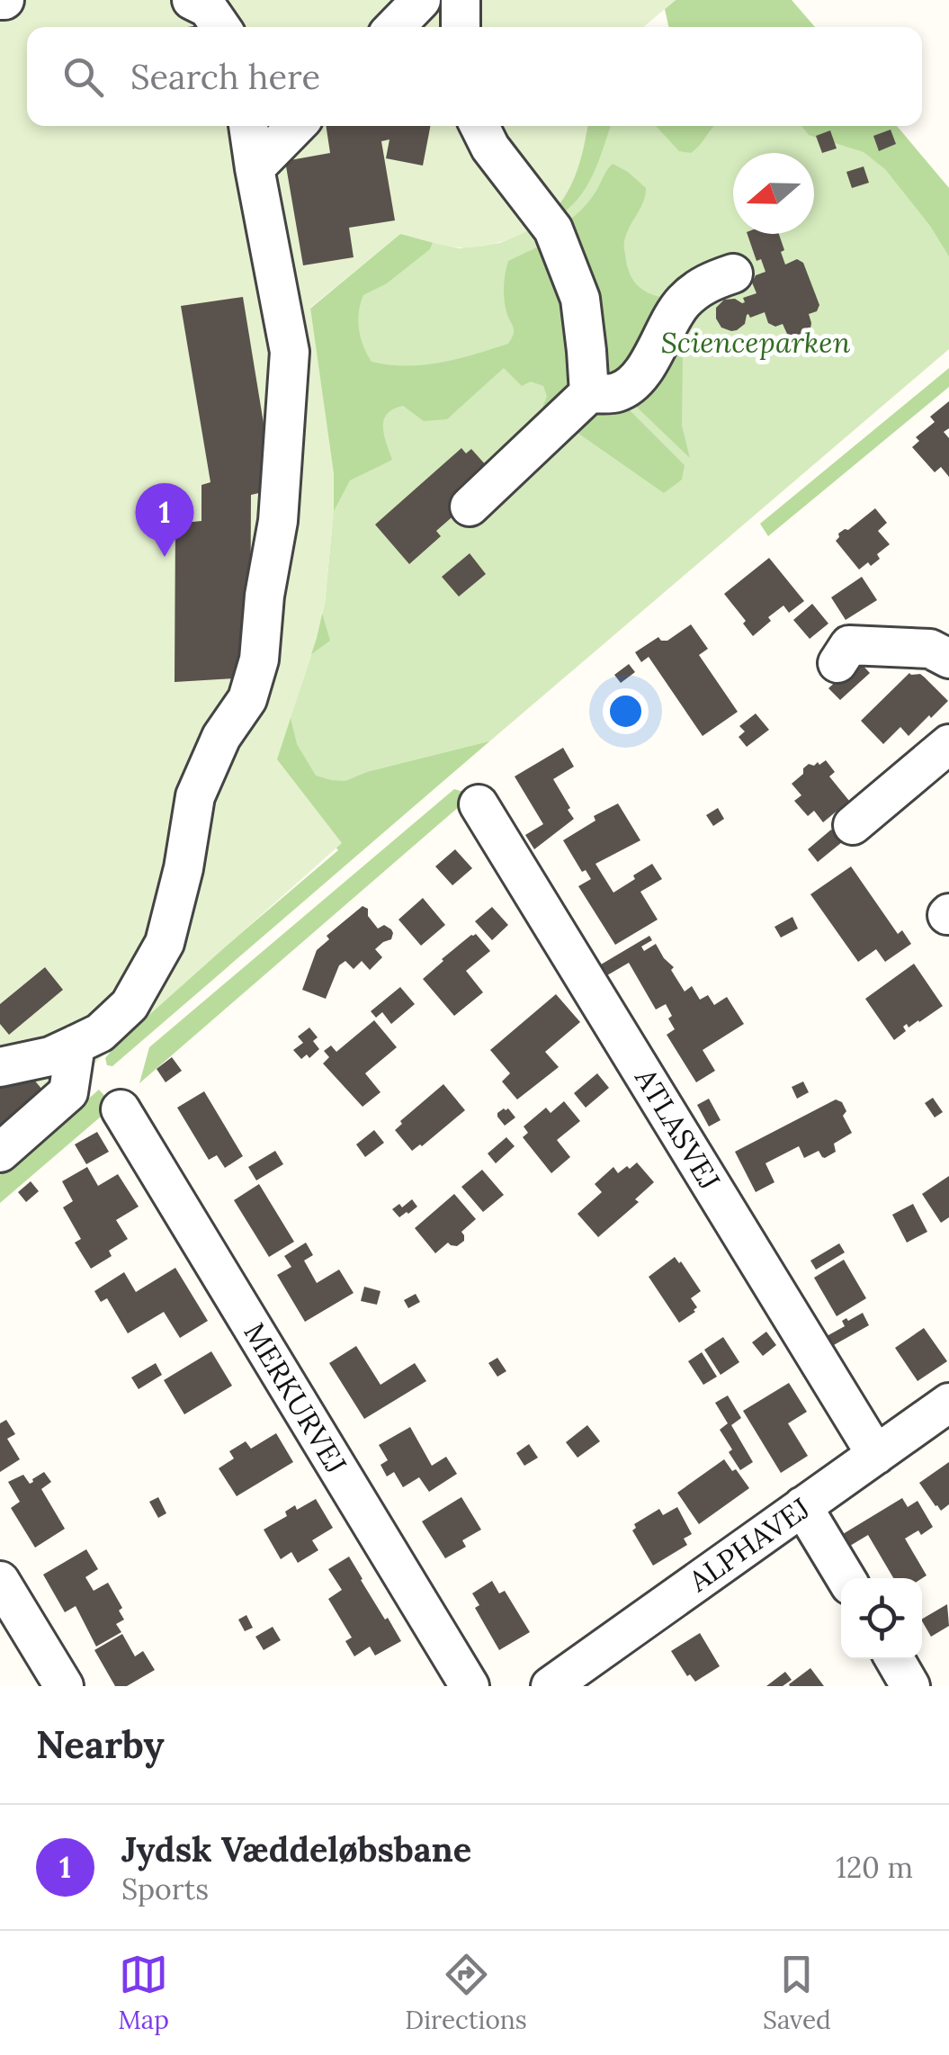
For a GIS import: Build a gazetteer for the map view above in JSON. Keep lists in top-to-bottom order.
{
  "streets": {
    "street": ["ATLASVEJ", "MERKURVEJ", "ALPHAVEJ"]
  },
  "crossings": [
    ["ATLASVEJ", "ALPHAVEJ"]
  ],
  "parks": ["Scienceparken"],
  "north": "left",
  "page": {
    "search": "Search here",
    "pins": "1",
    "heading": "Nearby",
    "list": [
      {
        "mark": "1",
        "name": "Jydsk Væddeløbsbane",
        "note": "Sports",
        "value": "120 m"
      }
    ],
    "nav": ["Map", "Directions", "Saved"]
  }
}
